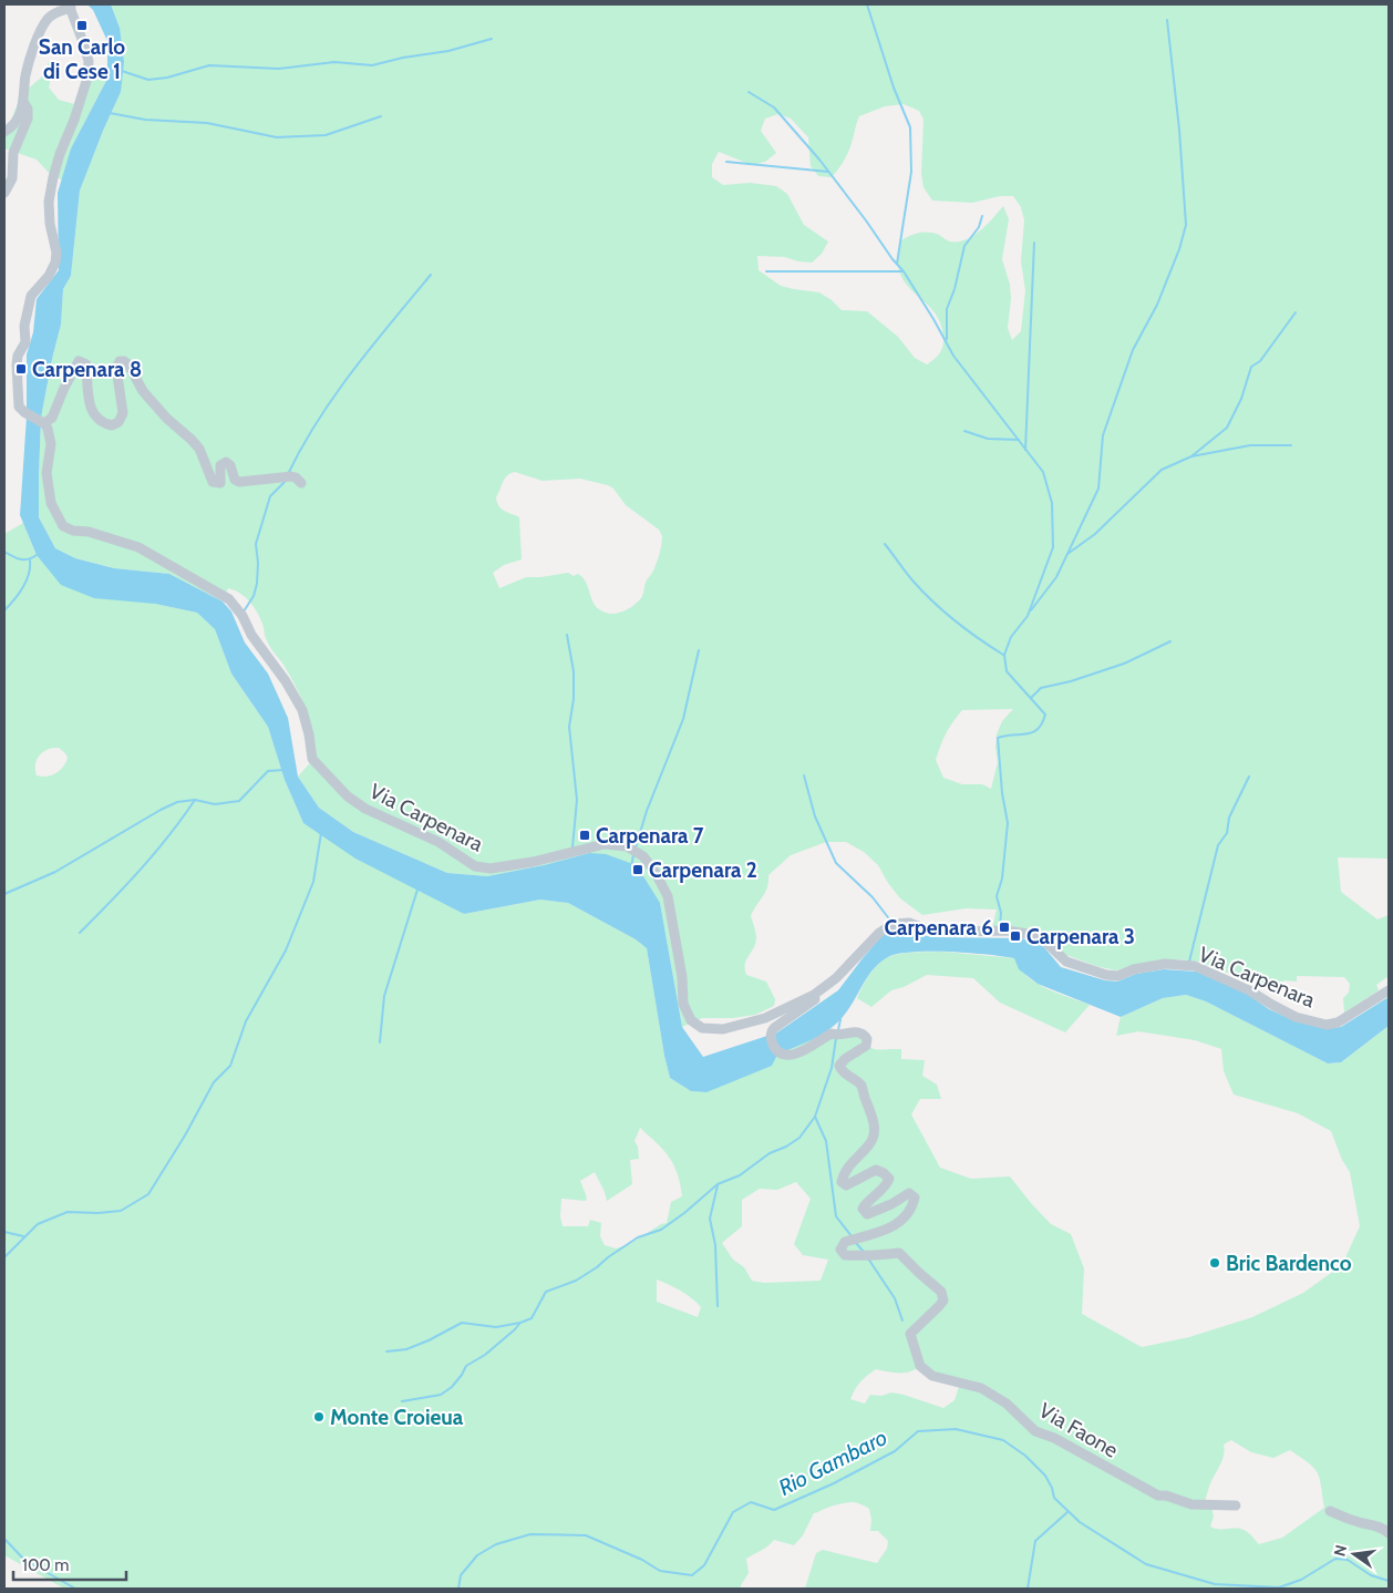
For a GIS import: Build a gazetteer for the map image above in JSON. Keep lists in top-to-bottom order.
{
  "streets": {
    "street": ["Via Carpenara", "Via Faone"]
  },
  "crossings": [
    ["Via Carpenara", "Via Faone"]
  ],
  "water": ["Rio Gambaro"],
  "places": {
    "transit": [
      "San Carlo di Cese 1",
      "Carpenara 8",
      "Carpenara 7",
      "Carpenara 2",
      "Carpenara 6",
      "Carpenara 3"
    ],
    "other": ["Bric Bardenco", "Monte Croieua"]
  },
  "scale_bar": "100 m",
  "north": "left"
}
